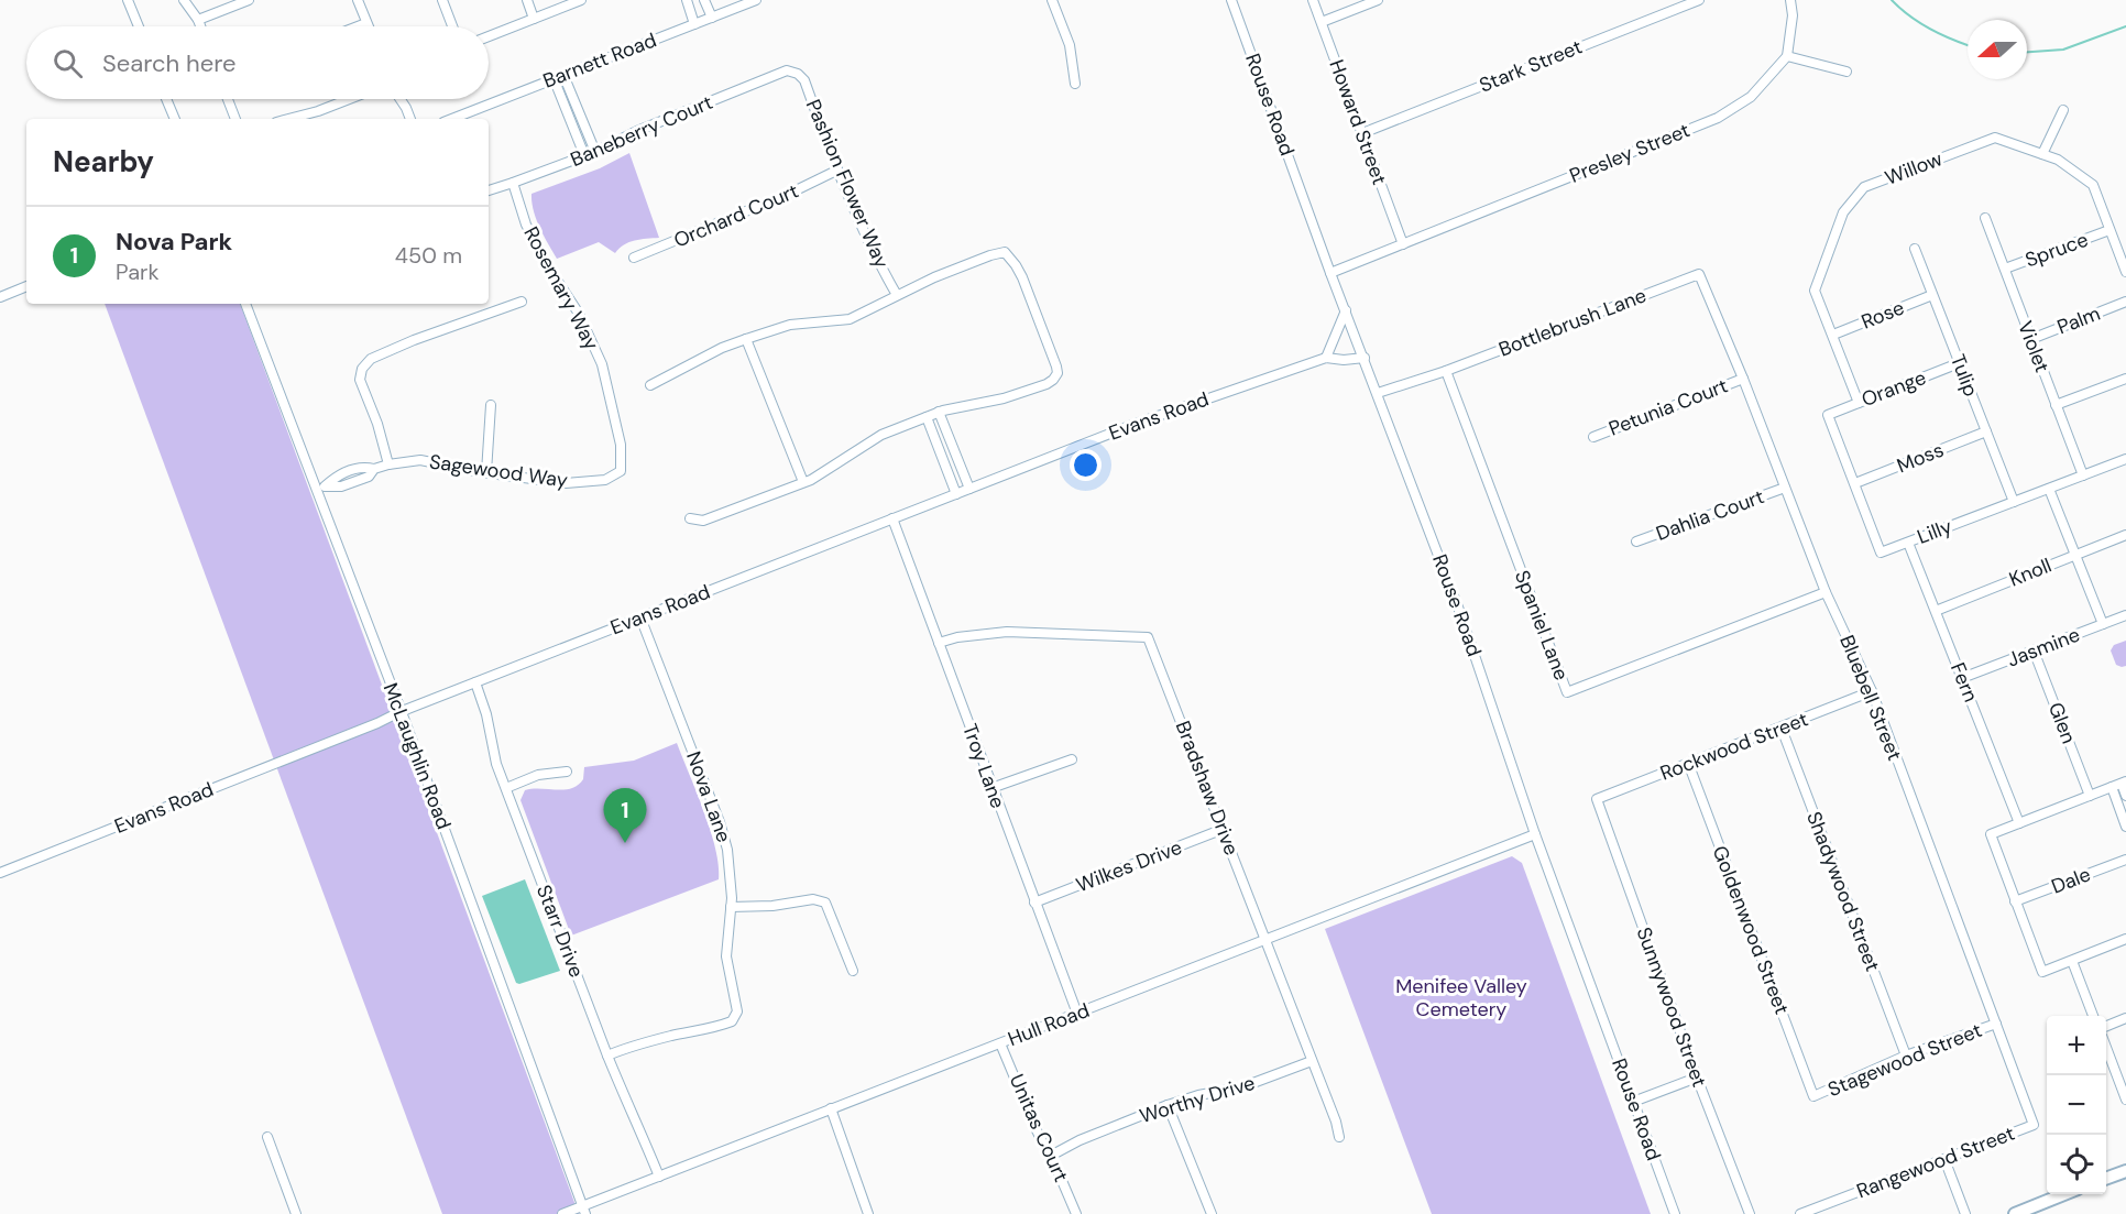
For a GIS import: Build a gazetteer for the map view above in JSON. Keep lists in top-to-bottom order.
{
  "streets": {
    "street": [
      "Barnett Road",
      "Stark Street",
      "Rouse Road",
      "Howard Street",
      "Baneberry Court",
      "Presley Street",
      "Willow",
      "Pashion Flower Way",
      "Orchard Court",
      "Spruce",
      "Rosemary Way",
      "Rose",
      "Palm",
      "Bottlebrush Lane",
      "Violet",
      "Tulip",
      "Orange",
      "Petunia Court",
      "Evans Road",
      "Moss",
      "Sagewood Way",
      "Dahlia Court",
      "Lilly",
      "Knoll",
      "Spaniel Lane",
      "Jasmine",
      "Fern",
      "Bluebell Street",
      "Glen",
      "Rockwood Street",
      "McLaughlin Road",
      "Troy Lane",
      "Bradshaw Drive",
      "Nova Lane",
      "Wilkes Drive",
      "Dale",
      "Shadywood Street",
      "Goldenwood Street",
      "Starr Drive",
      "Sunnywood Street",
      "Hull Road",
      "Stagewood Street",
      "Worthy Drive",
      "Unitas Court",
      "Rangewood Street"
    ]
  },
  "crossings": [
    ["Stark Street", "Howard Street"],
    ["Rouse Road", "Presley Street"],
    ["Rouse Road", "Bottlebrush Lane"],
    ["Rouse Road", "Evans Road"],
    ["Rouse Road", "Hull Road"],
    ["Howard Street", "Presley Street"],
    ["Baneberry Court", "Pashion Flower Way"],
    ["Baneberry Court", "Rosemary Way"],
    ["Willow", "Spruce"],
    ["Willow", "Rose"],
    ["Willow", "Orange"],
    ["Pashion Flower Way", "Orchard Court"],
    ["Spruce", "Violet"],
    ["Rosemary Way", "Sagewood Way"],
    ["Rose", "Tulip"],
    ["Palm", "Violet"],
    ["Bottlebrush Lane", "Spaniel Lane"],
    ["Bottlebrush Lane", "Bluebell Street"],
    ["Violet", "Lilly"],
    ["Tulip", "Orange"],
    ["Tulip", "Moss"],
    ["Tulip", "Lilly"],
    ["Orange", "Lilly"],
    ["Petunia Court", "Bluebell Street"],
    ["Evans Road", "McLaughlin Road"],
    ["Evans Road", "Troy Lane"],
    ["Evans Road", "Nova Lane"],
    ["Evans Road", "Starr Drive"],
    ["Moss", "Lilly"],
    ["Sagewood Way", "McLaughlin Road"],
    ["Dahlia Court", "Bluebell Street"],
    ["Lilly", "Fern"],
    ["Knoll", "Fern"],
    ["Spaniel Lane", "Bluebell Street"],
    ["Jasmine", "Fern"],
    ["Jasmine", "Glen"],
    ["Bluebell Street", "Rockwood Street"],
    ["Bluebell Street", "Stagewood Street"],
    ["Bluebell Street", "Rangewood Street"],
    ["Rockwood Street", "Shadywood Street"],
    ["Rockwood Street", "Goldenwood Street"],
    ["Rockwood Street", "Sunnywood Street"],
    ["McLaughlin Road", "Hull Road"],
    ["Troy Lane", "Bradshaw Drive"],
    ["Troy Lane", "Wilkes Drive"],
    ["Troy Lane", "Hull Road"],
    ["Bradshaw Drive", "Wilkes Drive"],
    ["Bradshaw Drive", "Hull Road"],
    ["Bradshaw Drive", "Worthy Drive"],
    ["Nova Lane", "Starr Drive"],
    ["Shadywood Street", "Stagewood Street"],
    ["Goldenwood Street", "Stagewood Street"],
    ["Starr Drive", "Hull Road"],
    ["Hull Road", "Unitas Court"],
    ["Worthy Drive", "Unitas Court"]
  ],
  "parks": ["Menifee Valley Cemetery"],
  "north": "left",
  "page": {
    "search": "Search here",
    "heading": "Nearby",
    "list": [
      {
        "mark": "1",
        "name": "Nova Park",
        "note": "Park",
        "value": "450 m"
      }
    ],
    "pins": "1",
    "map_buttons": ["+", "−"]
  }
}
